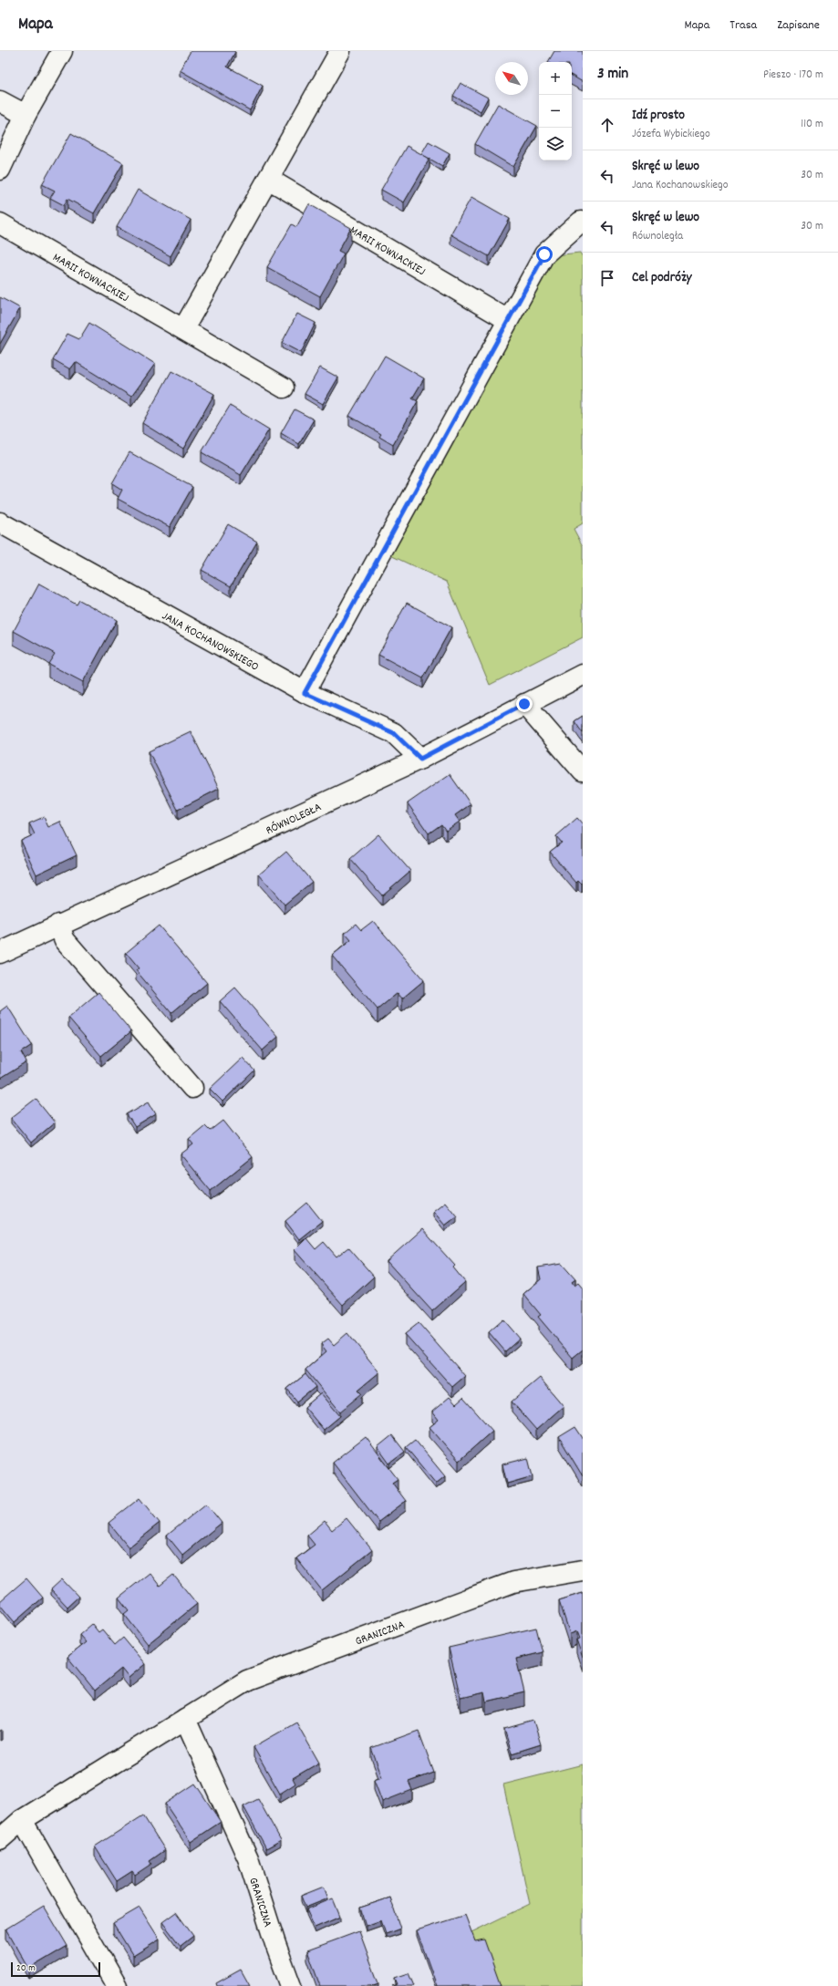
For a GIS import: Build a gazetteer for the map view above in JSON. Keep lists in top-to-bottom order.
{
  "streets": {
    "street": [
      "MARII KOWNACKIEJ",
      "JANA KOCHANOWSKIEGO",
      "RÓWNOLEGŁA",
      "GRANICZNA"
    ]
  },
  "crossings": [
    ["JANA KOCHANOWSKIEGO", "RÓWNOLEGŁA"]
  ],
  "scale_bar": "20 m",
  "north": "top left",
  "page": {
    "header": "Mapa",
    "nav": ["Mapa", "Trasa", "Zapisane"],
    "heading": ["3 min", "Pieszo · 170 m"],
    "map_buttons": ["+", "−"],
    "list": [
      ["Idź prosto", "Józefa Wybickiego", "110 m"],
      ["Skręć w lewo", "Jana Kochanowskiego", "30 m"],
      ["Skręć w lewo", "Równoległa", "30 m"],
      "Cel podróży"
    ],
    "scale": "20 m"
  }
}
